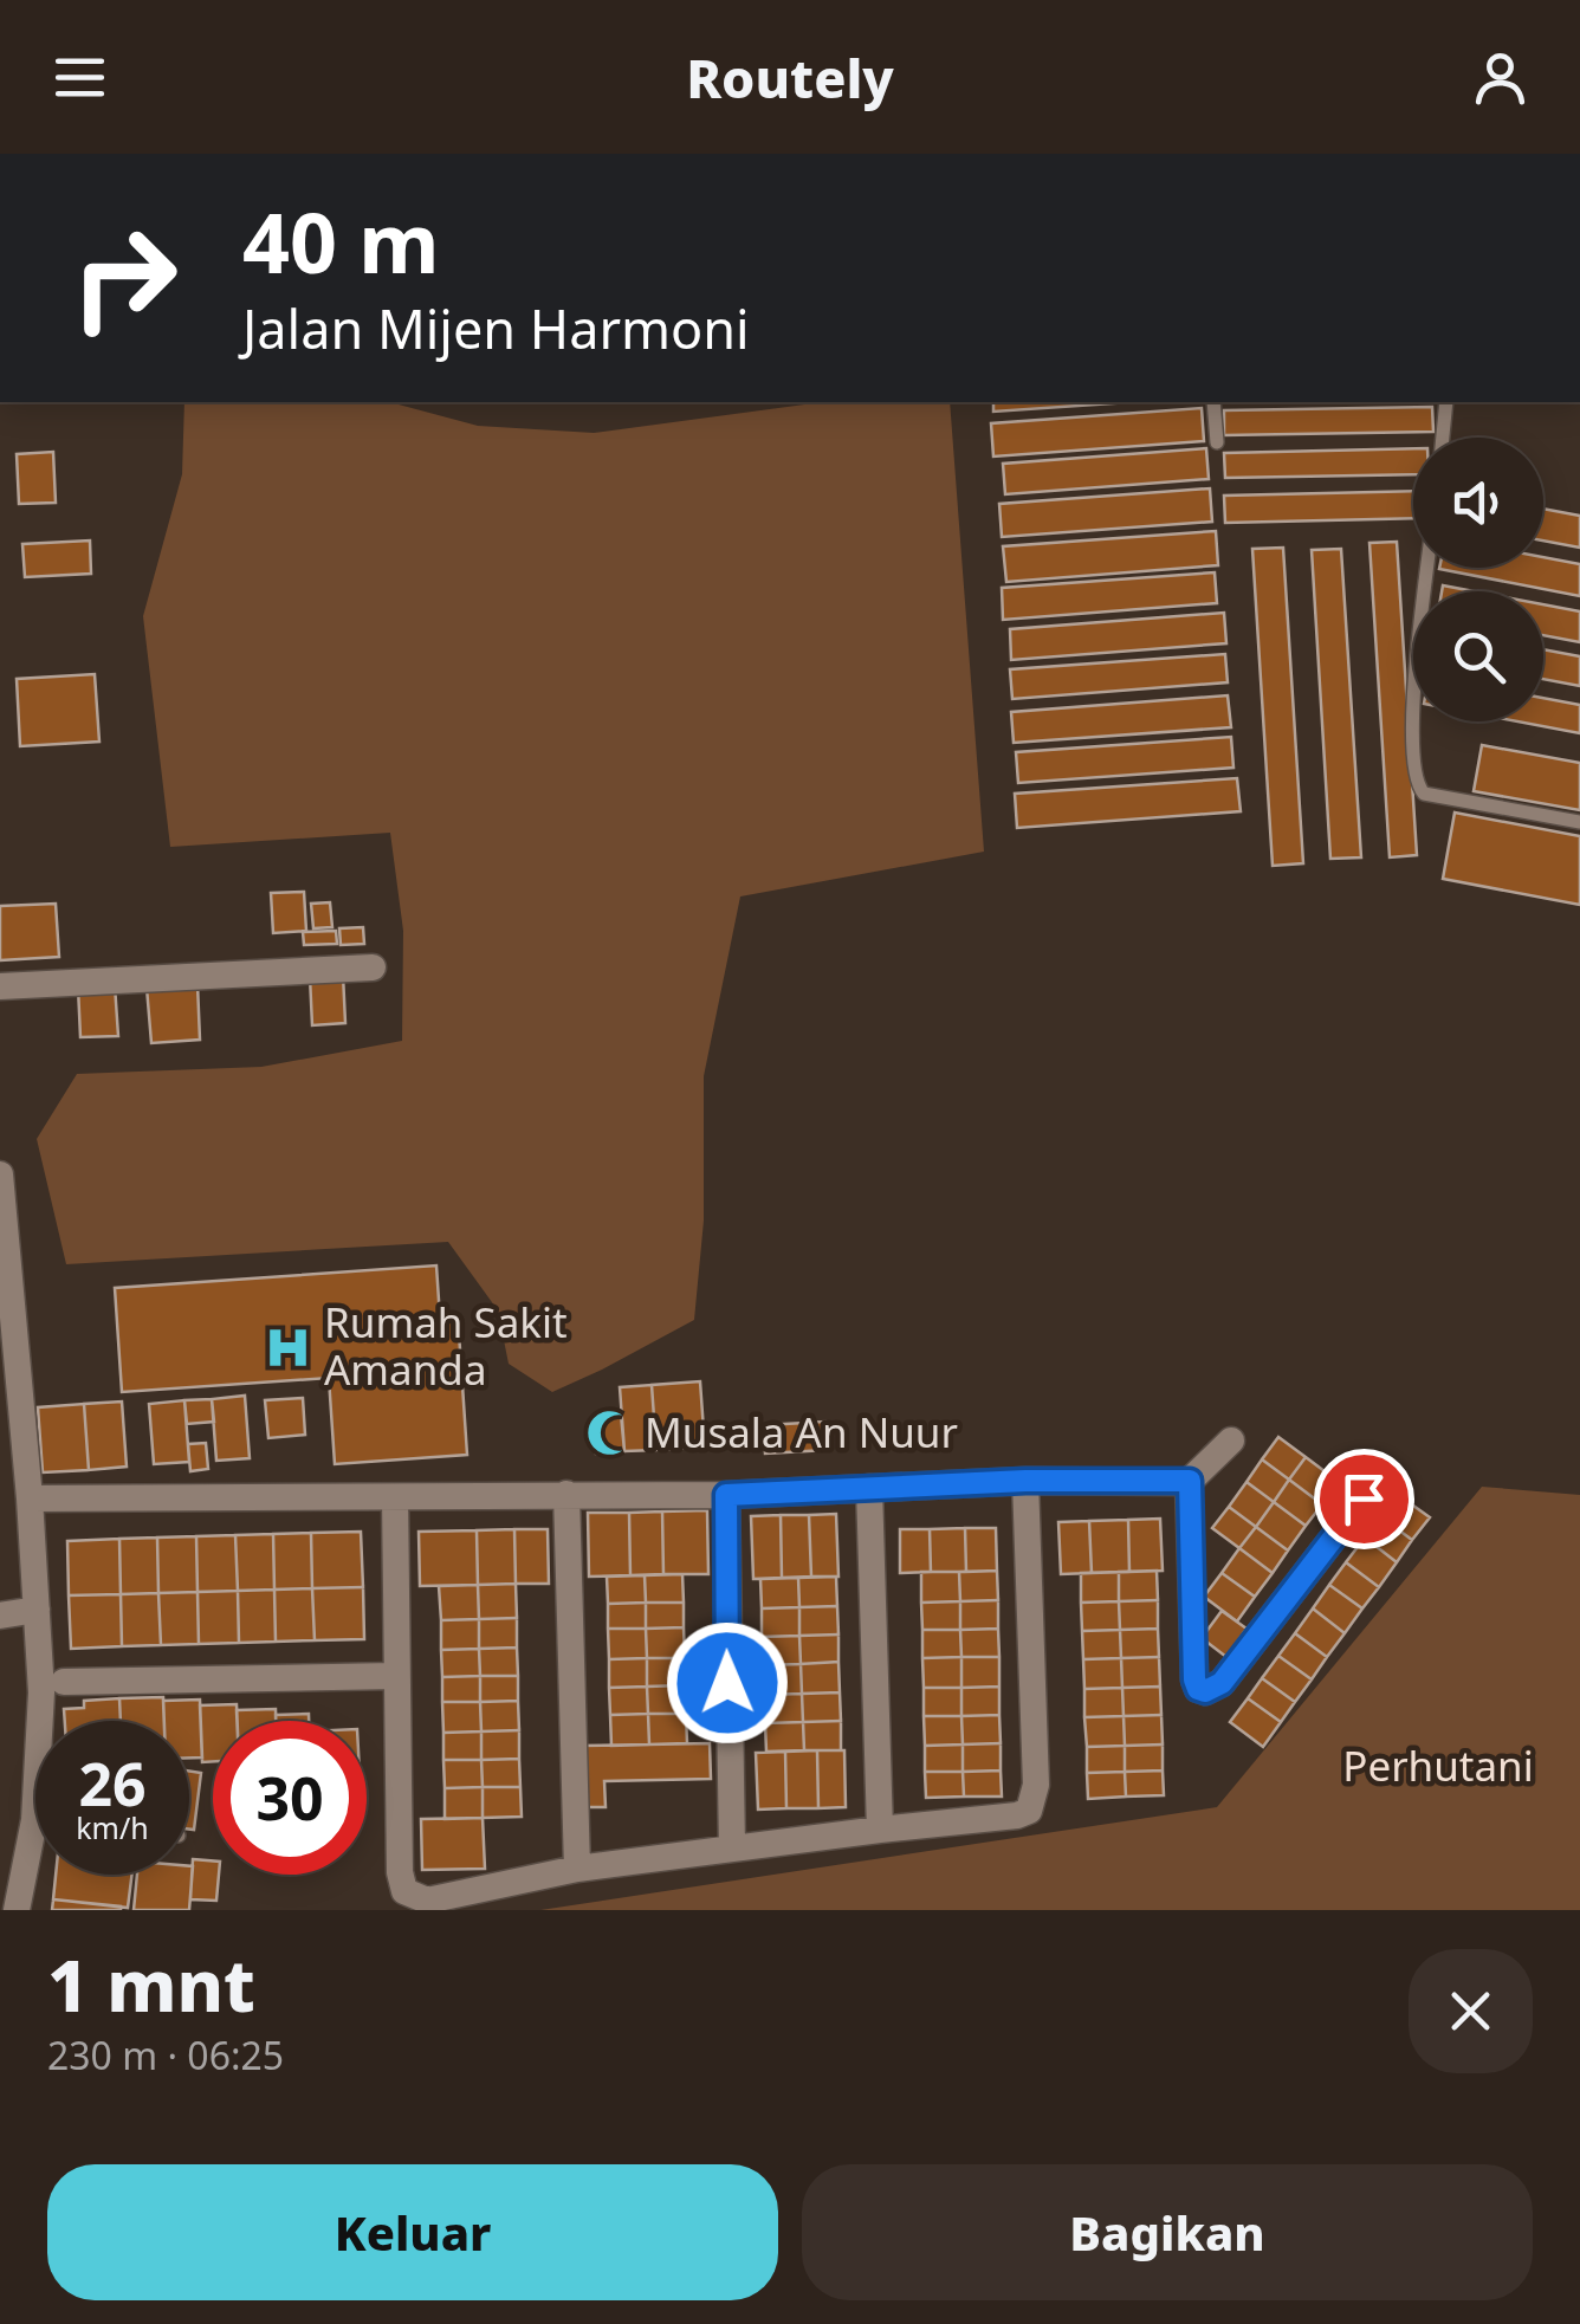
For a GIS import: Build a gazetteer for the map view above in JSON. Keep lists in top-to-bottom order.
{
  "parks": ["Perhutani"],
  "places": {
    "hospital": ["Rumah Sakit Amanda"],
    "mosque": ["Musala An Nuur"]
  },
  "page": {
    "header": "Routely",
    "turn": ["40 m", "Jalan Mijen Harmoni"],
    "speed": "26 km/h",
    "limit": "30",
    "heading": ["1 mnt", "230 m · 06:25"],
    "buttons": ["Keluar", "Bagikan"]
  }
}
